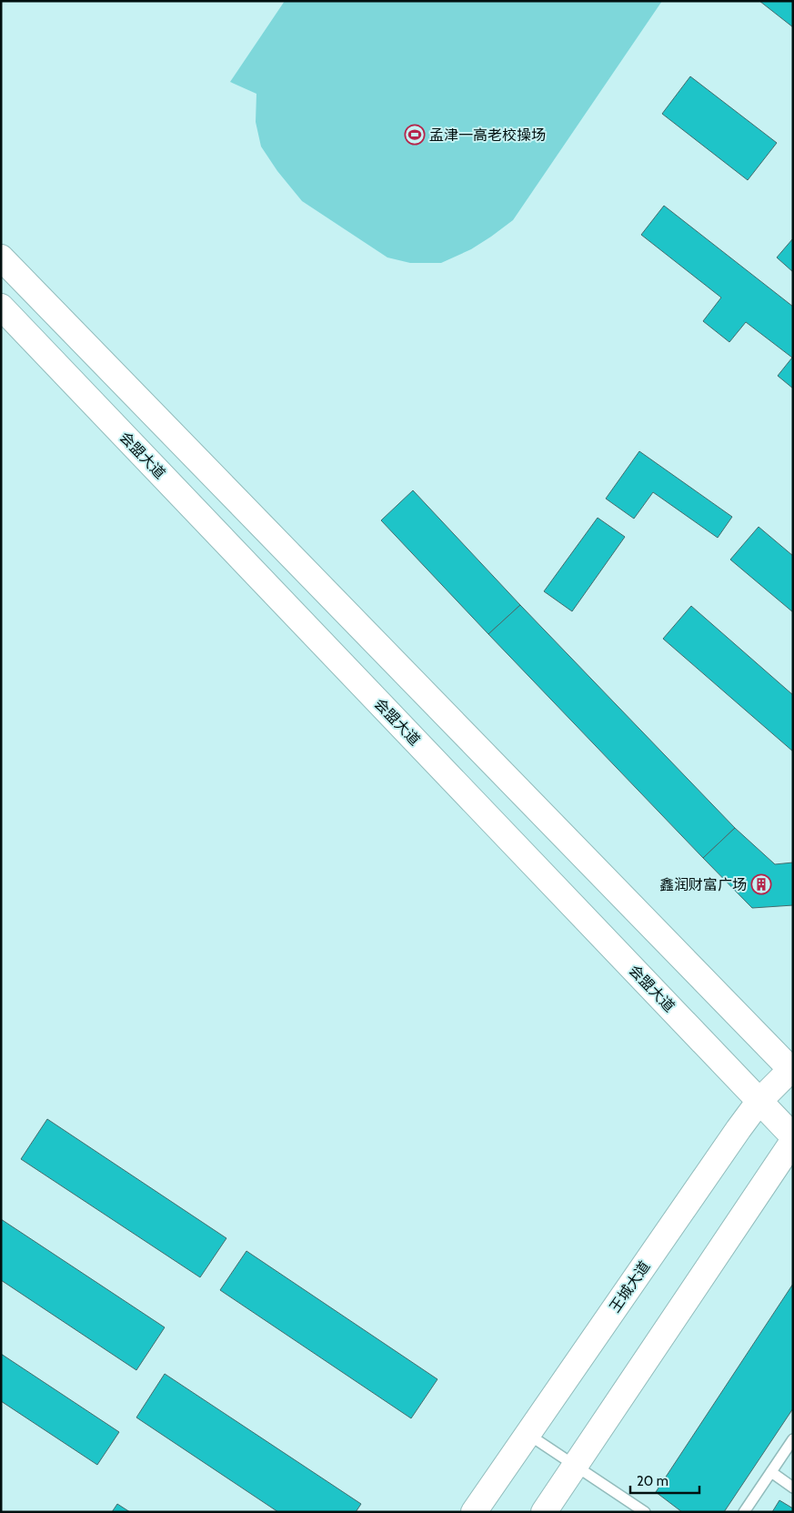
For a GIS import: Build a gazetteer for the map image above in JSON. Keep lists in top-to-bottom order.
{
  "streets": {
    "main road": ["会盟大道", "王城大道"]
  },
  "crossings": [
    ["会盟大道", "王城大道"]
  ],
  "places": {
    "sports": ["孟津一高老校操场"],
    "building": ["鑫润财富广场"]
  },
  "scale_bar": "20 m"
}
